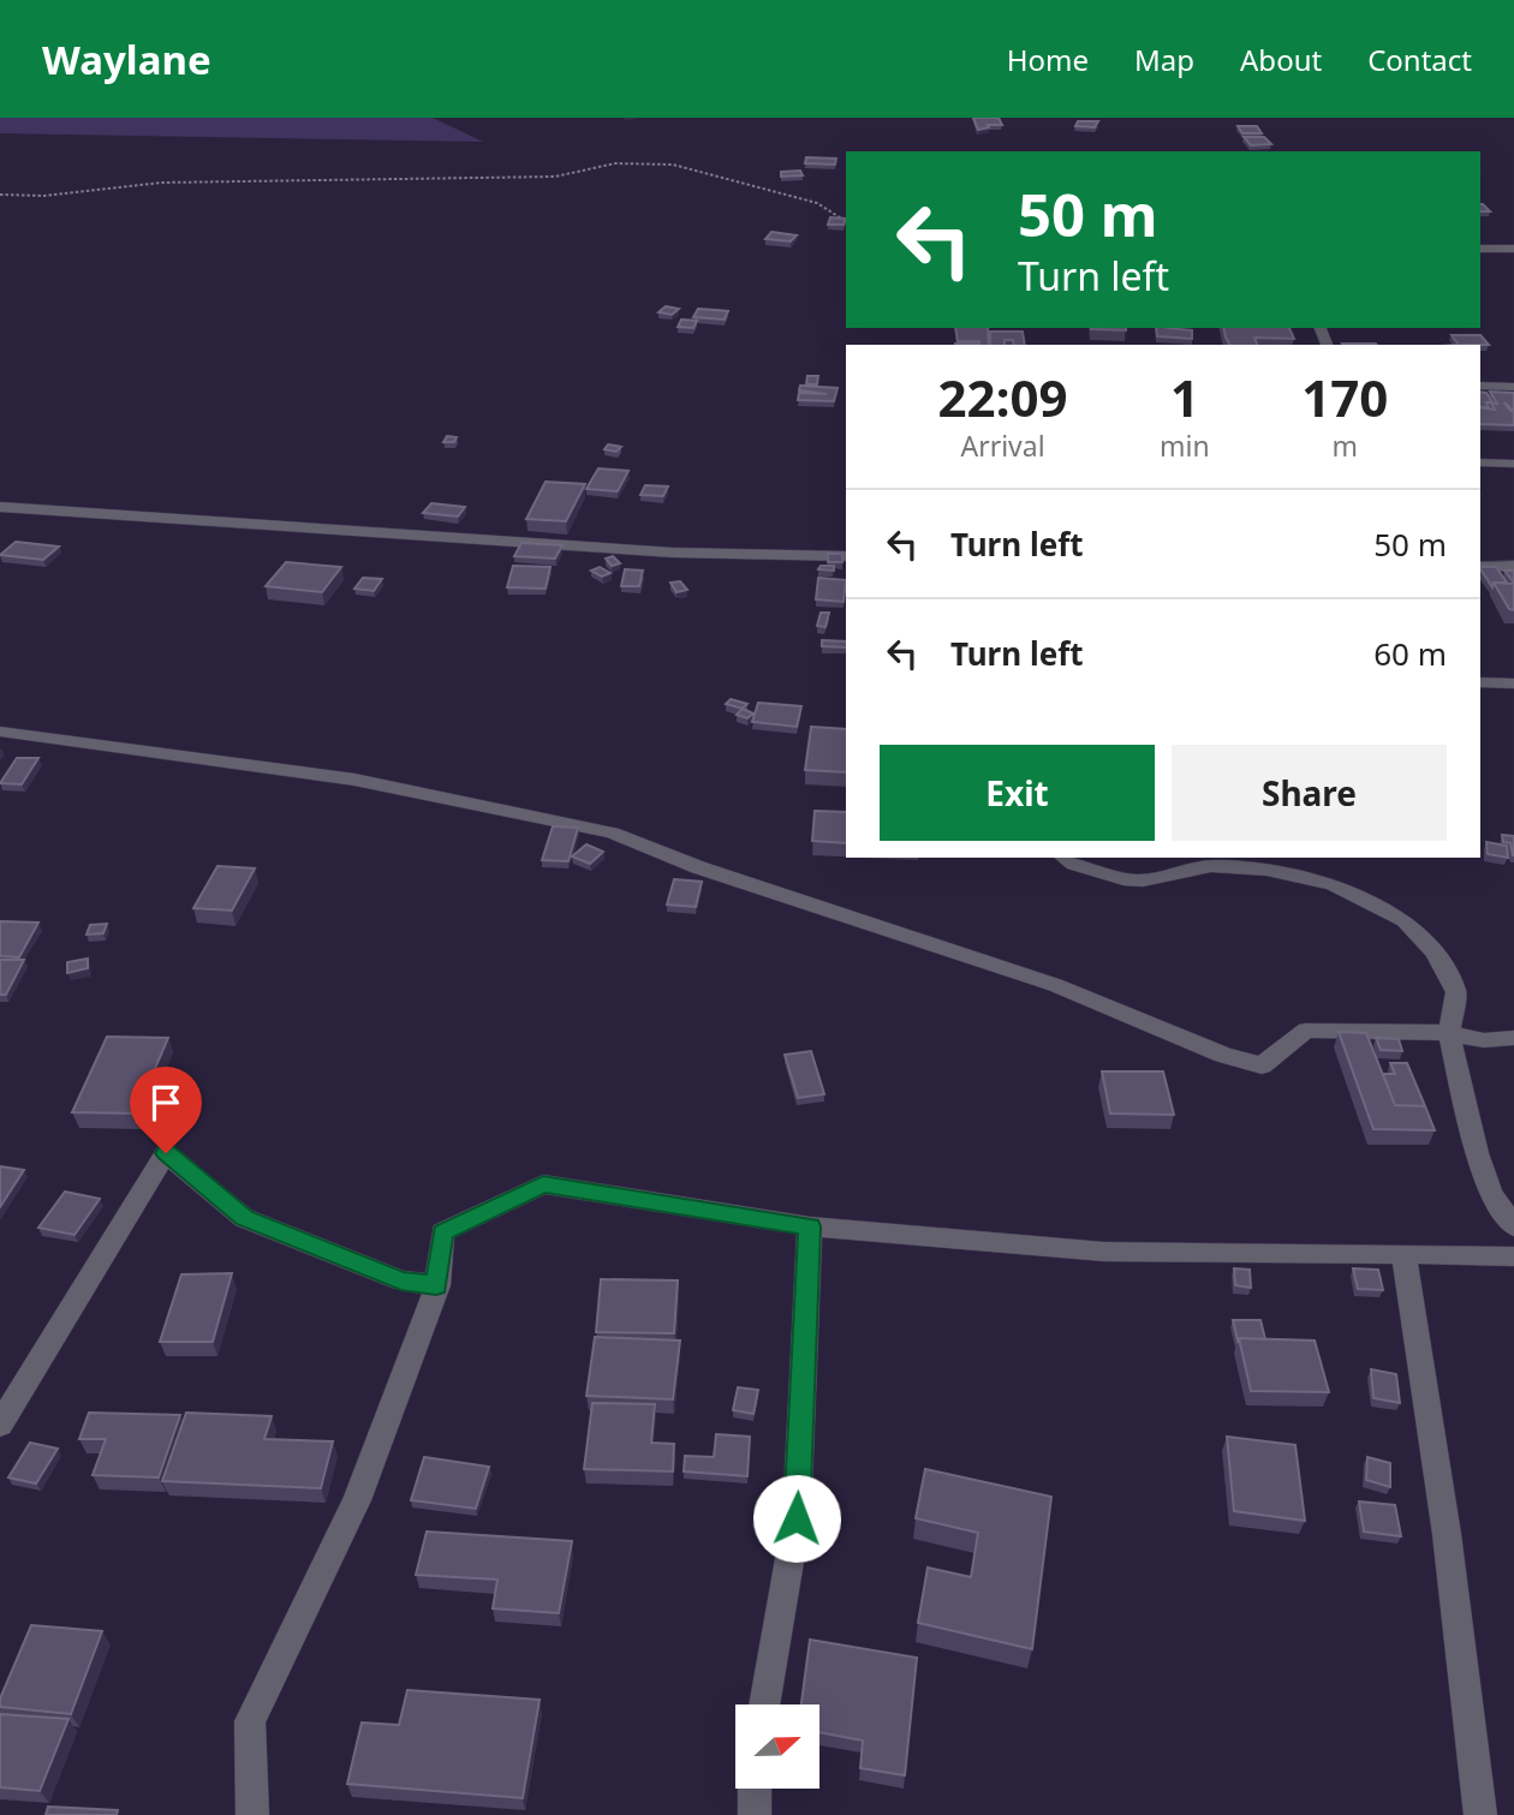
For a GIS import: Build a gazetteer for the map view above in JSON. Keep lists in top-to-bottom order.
{
  "north": "right",
  "page": {
    "header": "Waylane",
    "nav": [
      "Home",
      "Map",
      "About",
      "Contact"
    ],
    "turn": ["50 m", "Turn left"],
    "eta": [
      "22:09",
      "Arrival",
      "1",
      "min",
      "170",
      "m"
    ],
    "list": [
      {
        "name": "Turn left",
        "value": "50 m"
      },
      {
        "name": "Turn left",
        "value": "60 m"
      }
    ],
    "buttons": ["Exit", "Share"]
  }
}
